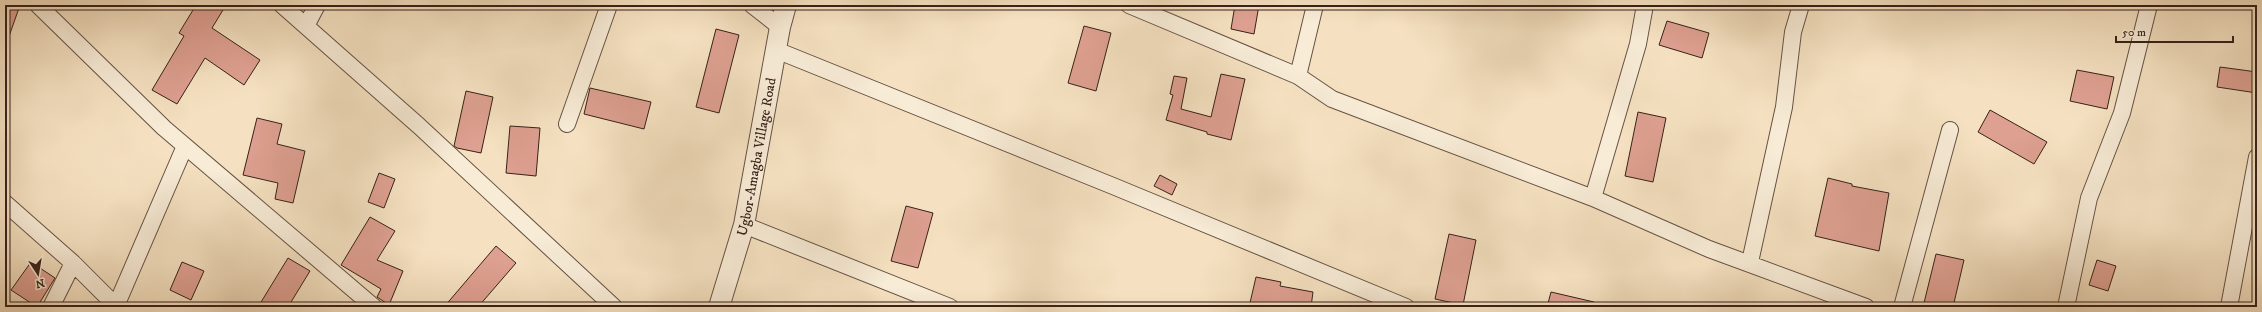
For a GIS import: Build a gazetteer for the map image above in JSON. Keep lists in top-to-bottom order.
{
  "streets": {
    "street": ["Ugbor-Amagba Village Road"]
  },
  "scale_bar": "50 m",
  "north": "bottom"
}
